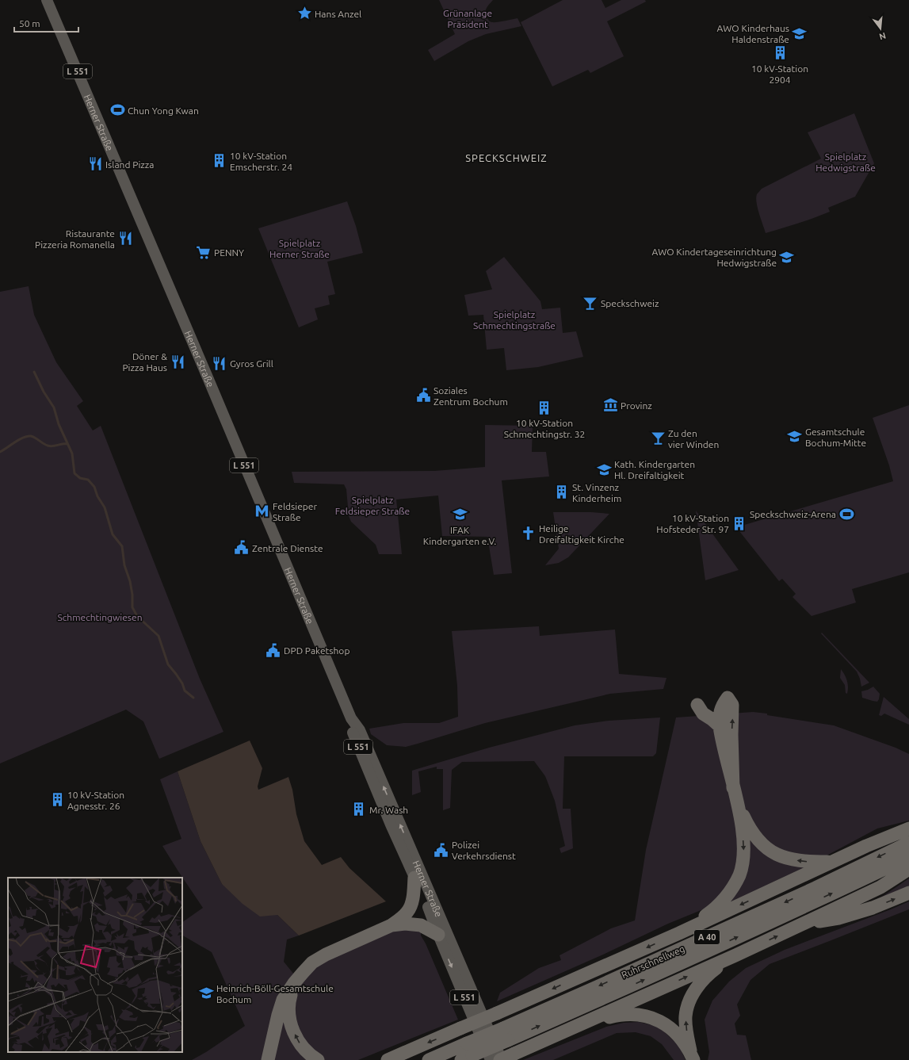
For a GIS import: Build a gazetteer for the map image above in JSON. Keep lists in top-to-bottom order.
{
  "streets": {
    "highway": ["A 40", "Ruhrschnellweg"],
    "main road": ["L 551", "Herner Straße"]
  },
  "districts": ["SPECKSCHWEIZ"],
  "parks": [
    "Grünanlage Präsident",
    "Spielplatz Hedwigstraße",
    "Spielplatz Herner Straße",
    "Spielplatz Schmechtingstraße",
    "Spielplatz Feldsieper Straße",
    "Schmechtingwiesen"
  ],
  "places": {
    "place": ["Hans Anzel"],
    "school or university": [
      "AWO Kinderhaus Haldenstraße",
      "AWO Kindertageseinrichtung Hedwigstraße",
      "Gesamtschule Bochum-Mitte",
      "Kath. Kindergarten Hl. Dreifaltigkeit",
      "IFAK Kindergarten e.V.",
      "Heinrich-Böll-Gesamtschule Bochum"
    ],
    "building": [
      "10 kV-Station 2904",
      "10 kV-Station Emscherstr. 24",
      "10 kV-Station Schmechtingstr. 32",
      "St. Vinzenz Kinderheim",
      "10 kV-Station Hofsteder Str. 97",
      "10 kV-Station Agnesstr. 26",
      "Mr. Wash"
    ],
    "sports": ["Chun Yong Kwan", "Speckschweiz-Arena"],
    "restaurant": [
      "Island Pizza",
      "Ristaurante Pizzeria Romanella",
      "Döner & Pizza Haus",
      "Gyros Grill"
    ],
    "supermarket": ["PENNY"],
    "bar": ["Speckschweiz", "Zu den vier Winden"],
    "public building": [
      "Soziales Zentrum Bochum",
      "Zentrale Dienste",
      "DPD Paketshop",
      "Polizei Verkehrsdienst"
    ],
    "museum": ["Provinz"],
    "metro station": ["Feldsieper Straße"],
    "church": ["Heilige Dreifaltigkeit Kirche"]
  },
  "scale_bar": "50 m",
  "north": "bottom"
}
